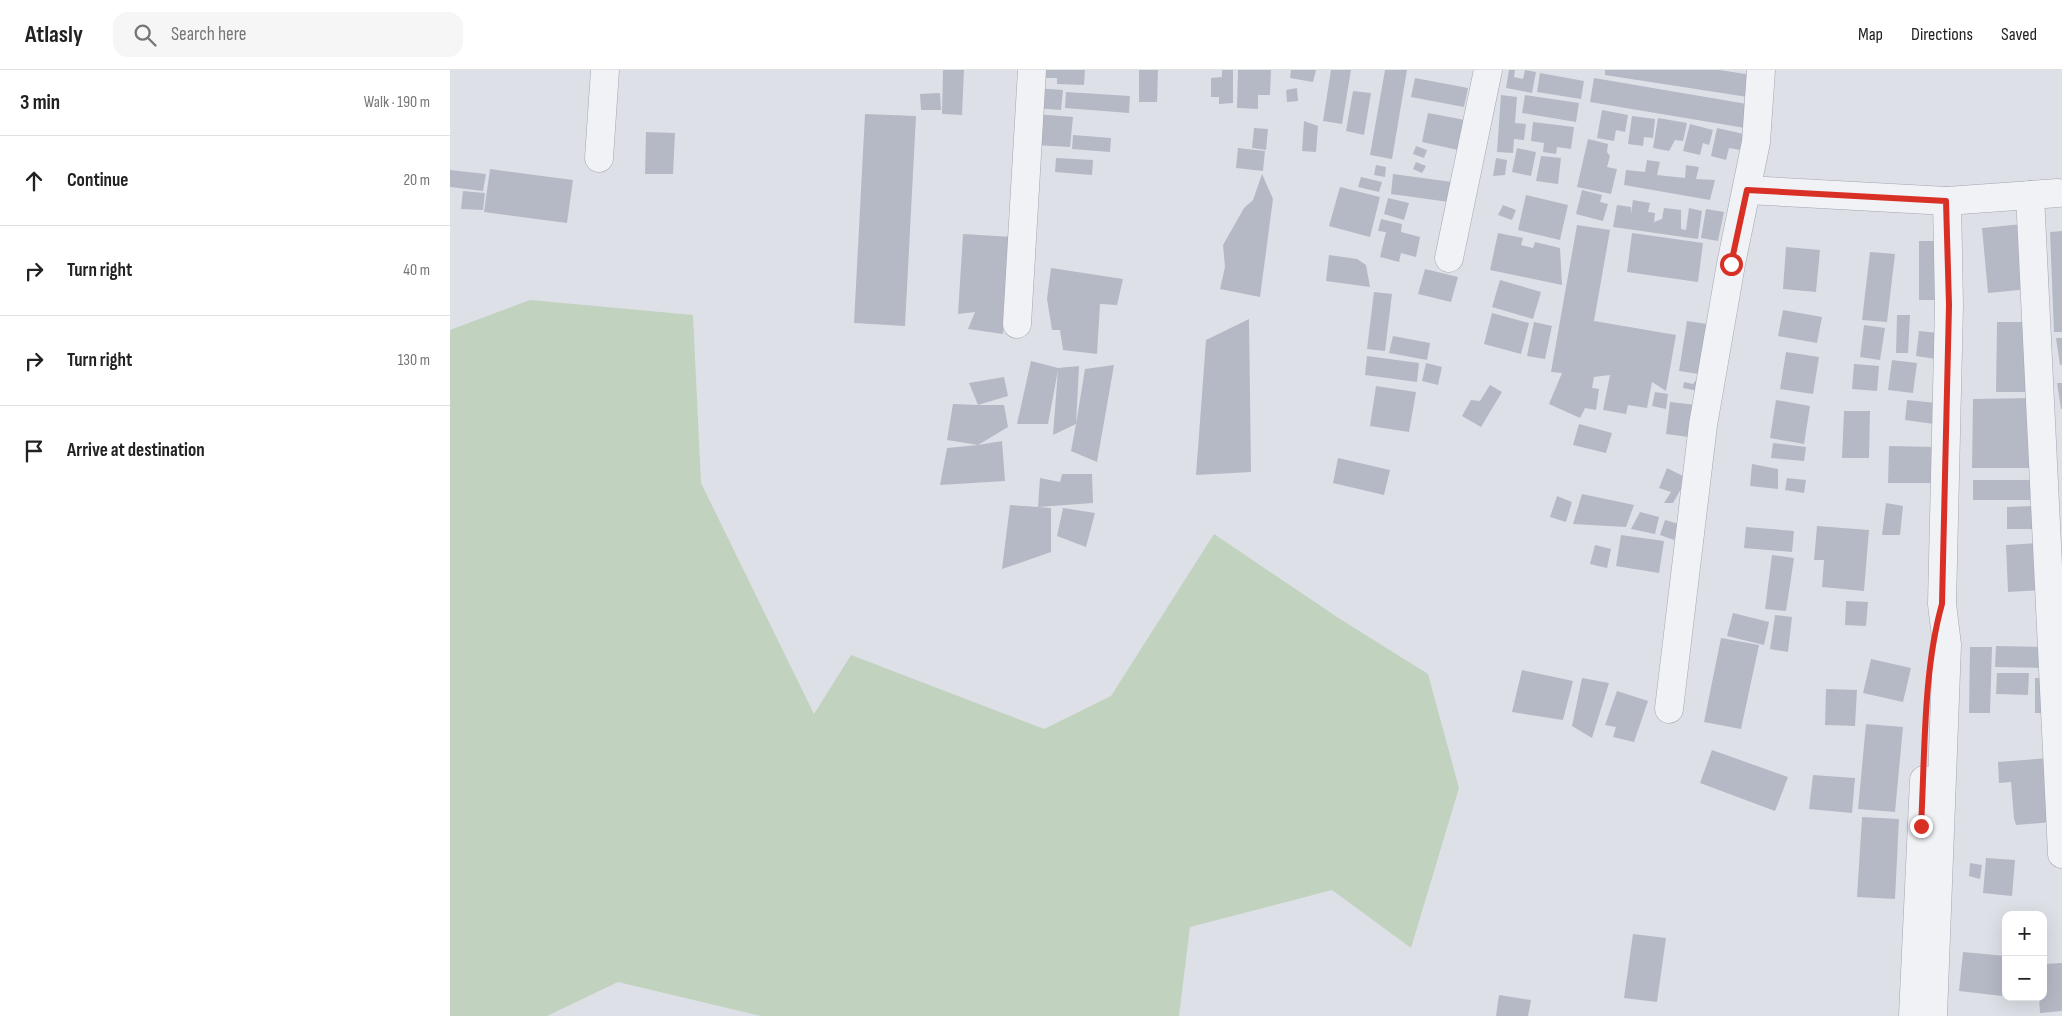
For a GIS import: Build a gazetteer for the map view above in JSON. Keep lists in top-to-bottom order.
{
  "page": {
    "header": "Atlasly",
    "search": "Search here",
    "nav": ["Map", "Directions", "Saved"],
    "heading": ["3 min", "Walk · 190 m"],
    "list": [
      ["Continue", "20 m"],
      ["Turn right", "40 m"],
      ["Turn right", "130 m"],
      "Arrive at destination"
    ],
    "map_buttons": ["+", "−"]
  }
}
